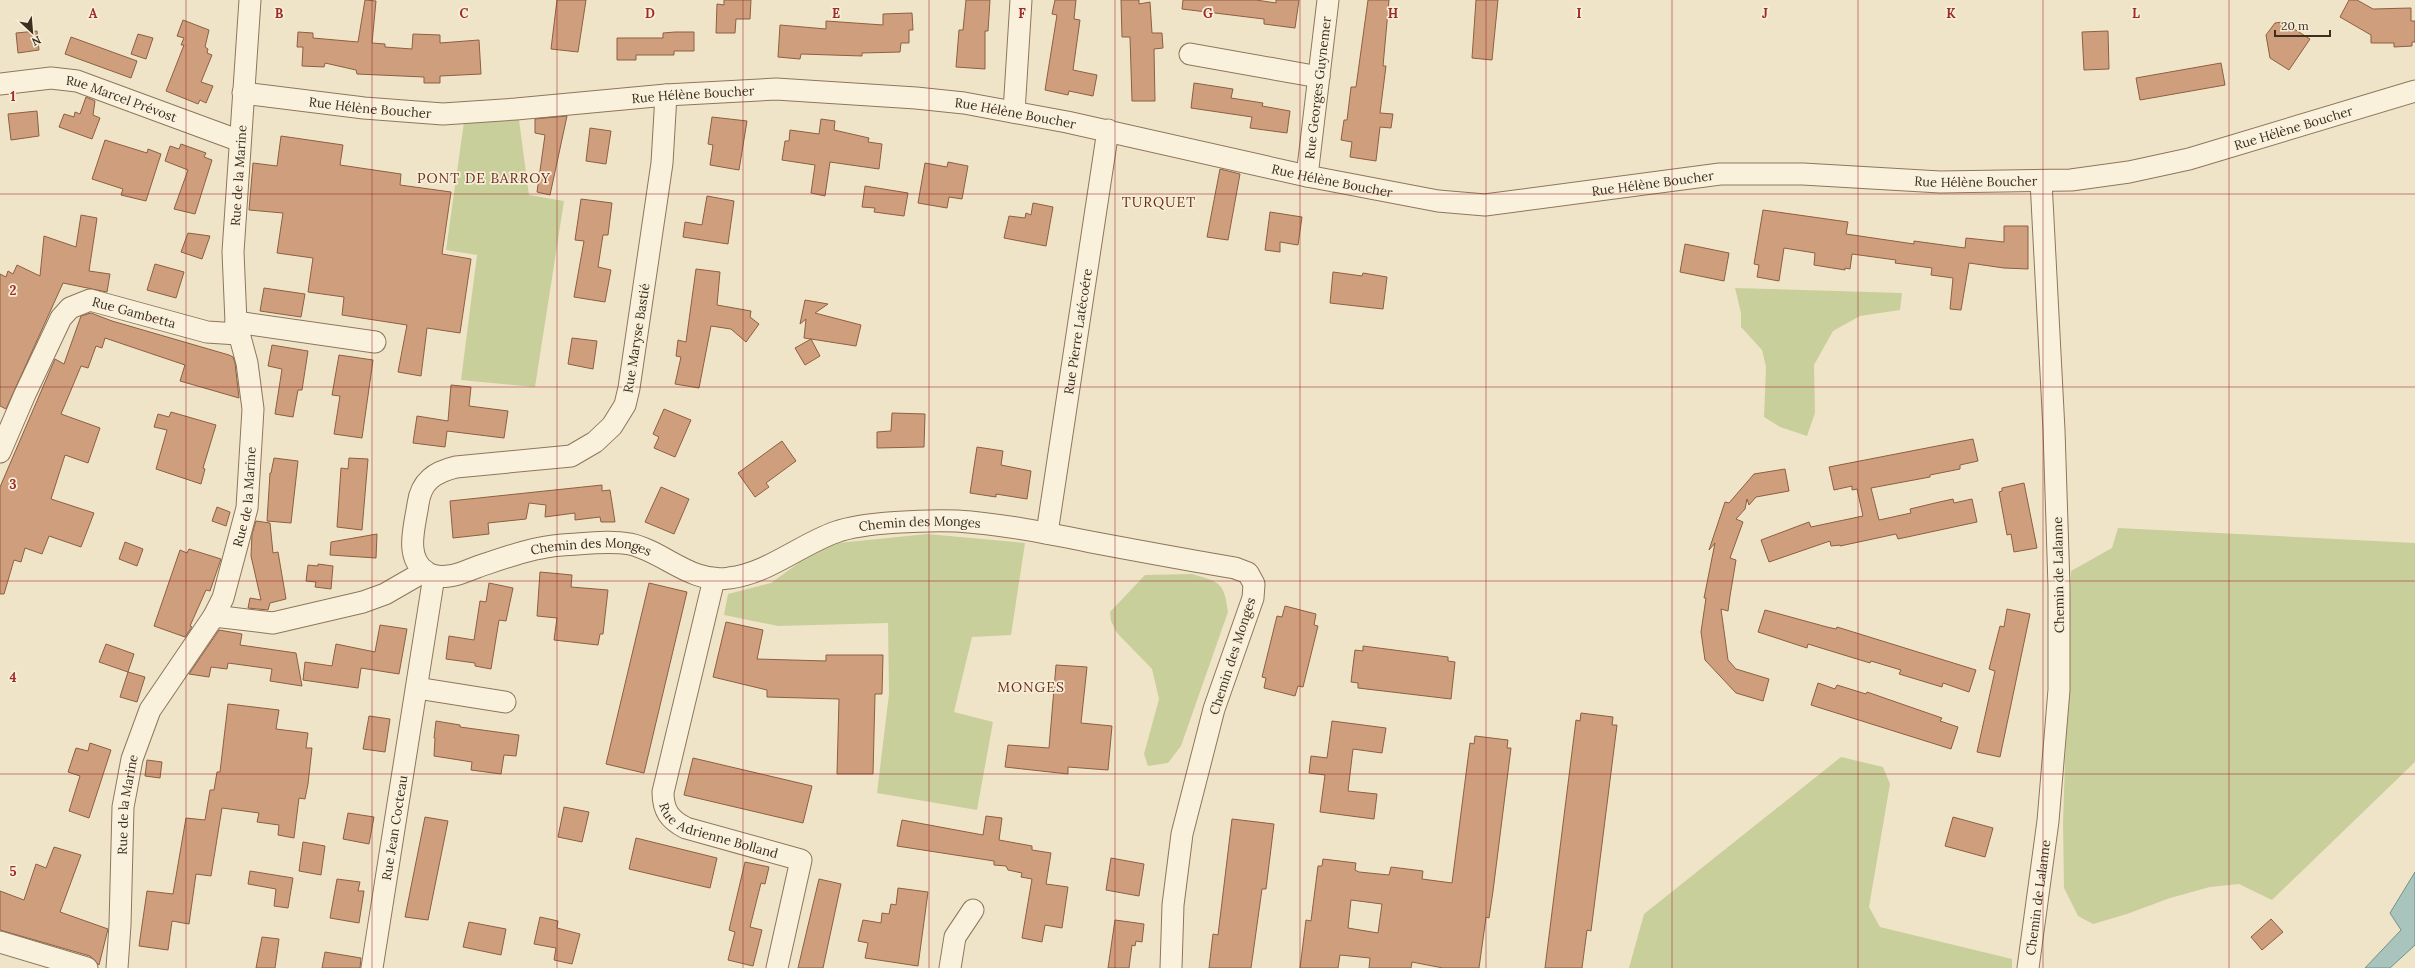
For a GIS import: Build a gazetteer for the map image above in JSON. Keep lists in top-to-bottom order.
{
  "streets": {
    "street": [
      "Rue Georges Guynemer",
      "Rue Hélène Boucher",
      "Rue Marcel Prévost",
      "Rue de la Marine",
      "Rue Gambetta",
      "Rue Pierre Latécoére",
      "Rue Maryse Bastié",
      "Chemin des Monges",
      "Chemin de Lalanne",
      "Rue Adrienne Bolland",
      "Rue Jean Cocteau"
    ]
  },
  "crossings": [
    ["Rue Georges Guynemer", "Rue Hélène Boucher"],
    ["Rue Hélène Boucher", "Rue de la Marine"],
    ["Rue Hélène Boucher", "Rue Pierre Latécoére"],
    ["Rue Hélène Boucher", "Rue Maryse Bastié"],
    ["Rue Hélène Boucher", "Chemin de Lalanne"],
    ["Rue Marcel Prévost", "Rue de la Marine"],
    ["Rue de la Marine", "Rue Gambetta"],
    ["Rue de la Marine", "Chemin des Monges"],
    ["Rue Pierre Latécoére", "Chemin des Monges"],
    ["Rue Maryse Bastié", "Chemin des Monges"],
    ["Rue Maryse Bastié", "Rue Jean Cocteau"],
    ["Chemin des Monges", "Rue Adrienne Bolland"],
    ["Chemin des Monges", "Rue Jean Cocteau"]
  ],
  "districts": ["PONT DE BARROY", "TURQUET", "MONGES"],
  "scale_bar": "20 m",
  "north": "bottom right",
  "grid": {
    "columns": [
      "A",
      "B",
      "C",
      "D",
      "E",
      "F",
      "G",
      "H",
      "I",
      "J",
      "K",
      "L"
    ],
    "rows": [
      "1",
      "2",
      "3",
      "4",
      "5"
    ]
  }
}
